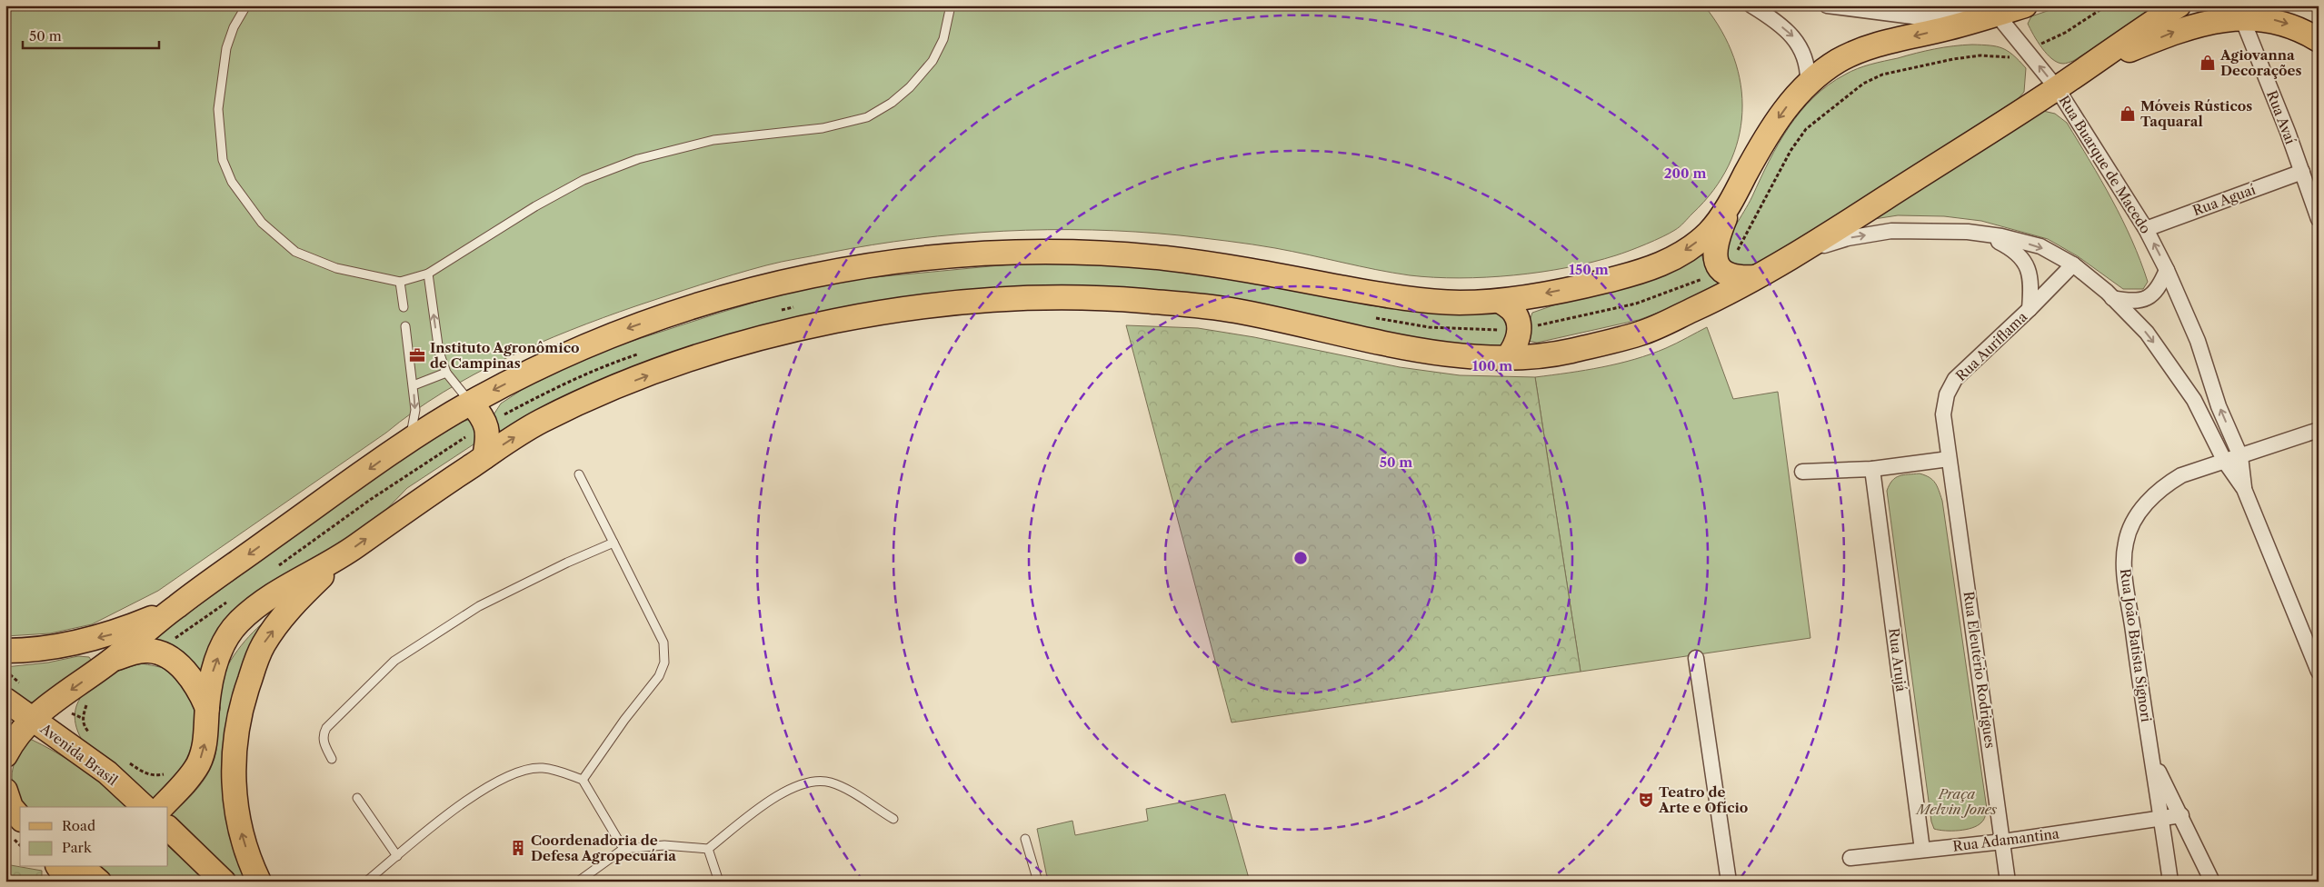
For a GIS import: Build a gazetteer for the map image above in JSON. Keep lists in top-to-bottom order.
{
  "streets": {
    "main road": ["Avenida Brasil"],
    "street": [
      "Rua Avaí",
      "Rua Buarque de Macedo",
      "Rua Aguaí",
      "Rua Auriflama",
      "Rua João Batista Signori",
      "Rua Arujá",
      "Rua Eleutério Rodrigues",
      "Rua Adamantina"
    ]
  },
  "crossings": [
    ["Rua Avaí", "Rua Aguaí"],
    ["Rua Buarque de Macedo", "Rua Aguaí"],
    ["Rua Buarque de Macedo", "Rua Auriflama"],
    ["Rua Buarque de Macedo", "Rua João Batista Signori"],
    ["Rua Auriflama", "Rua Eleutério Rodrigues"],
    ["Rua João Batista Signori", "Rua Adamantina"],
    ["Rua Arujá", "Rua Adamantina"],
    ["Rua Eleutério Rodrigues", "Rua Adamantina"]
  ],
  "parks": ["Praça Melvin Jones"],
  "places": {
    "shop": ["Agiovanna Decorações", "Móveis Rústicos Taquaral"],
    "office": ["Instituto Agronômico de Campinas"],
    "theatre": ["Teatro de Arte e Ofício"],
    "building": ["Coordenadoria de Defesa Agropecuária"]
  },
  "legend": ["Road", "Park"],
  "scale_bar": "50 m",
  "rings": [
    "200 m",
    "150 m",
    "100 m",
    "50 m"
  ]
}
